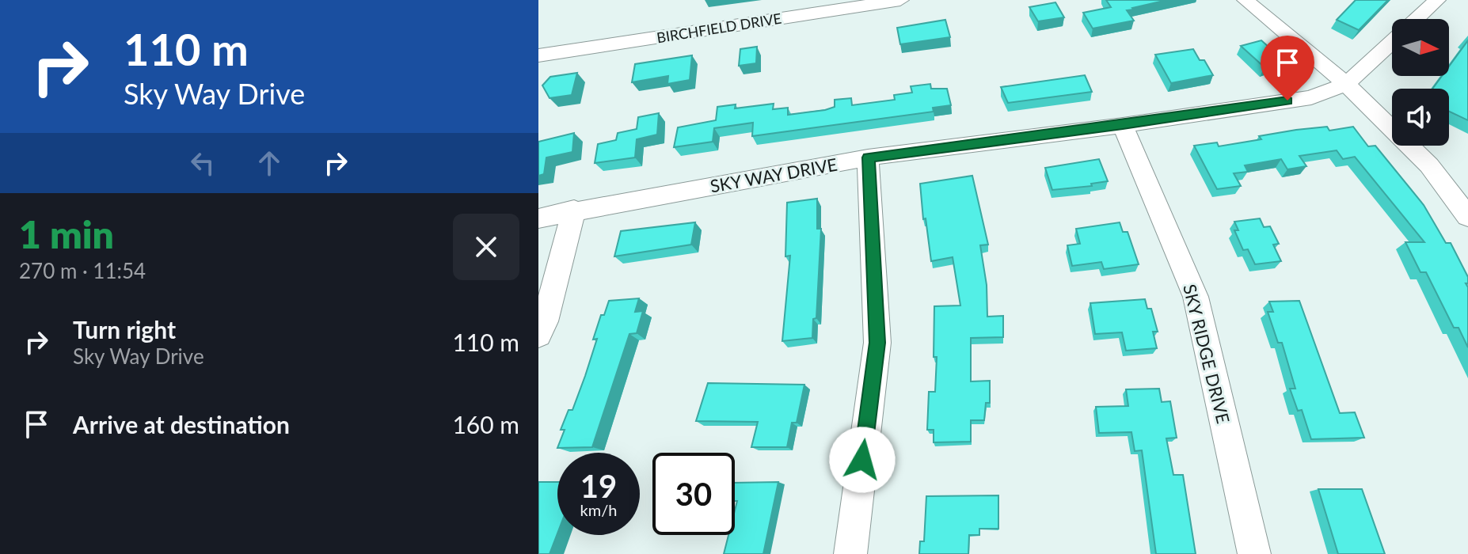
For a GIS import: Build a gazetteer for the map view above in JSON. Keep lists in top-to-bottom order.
{
  "streets": {
    "street": ["BIRCHFIELD DRIVE", "SKY WAY DRIVE", "SKY RIDGE DRIVE"]
  },
  "crossings": [
    ["SKY WAY DRIVE", "SKY RIDGE DRIVE"]
  ],
  "north": "right",
  "page": {
    "turn": ["110 m", "Sky Way Drive"],
    "heading": ["1 min", "270 m · 11:54"],
    "list": [
      {
        "name": "Turn right",
        "note": "Sky Way Drive",
        "value": "110 m"
      },
      {
        "name": "Arrive at destination",
        "value": "160 m"
      }
    ],
    "speed": "19 km/h",
    "limit": "30"
  }
}
